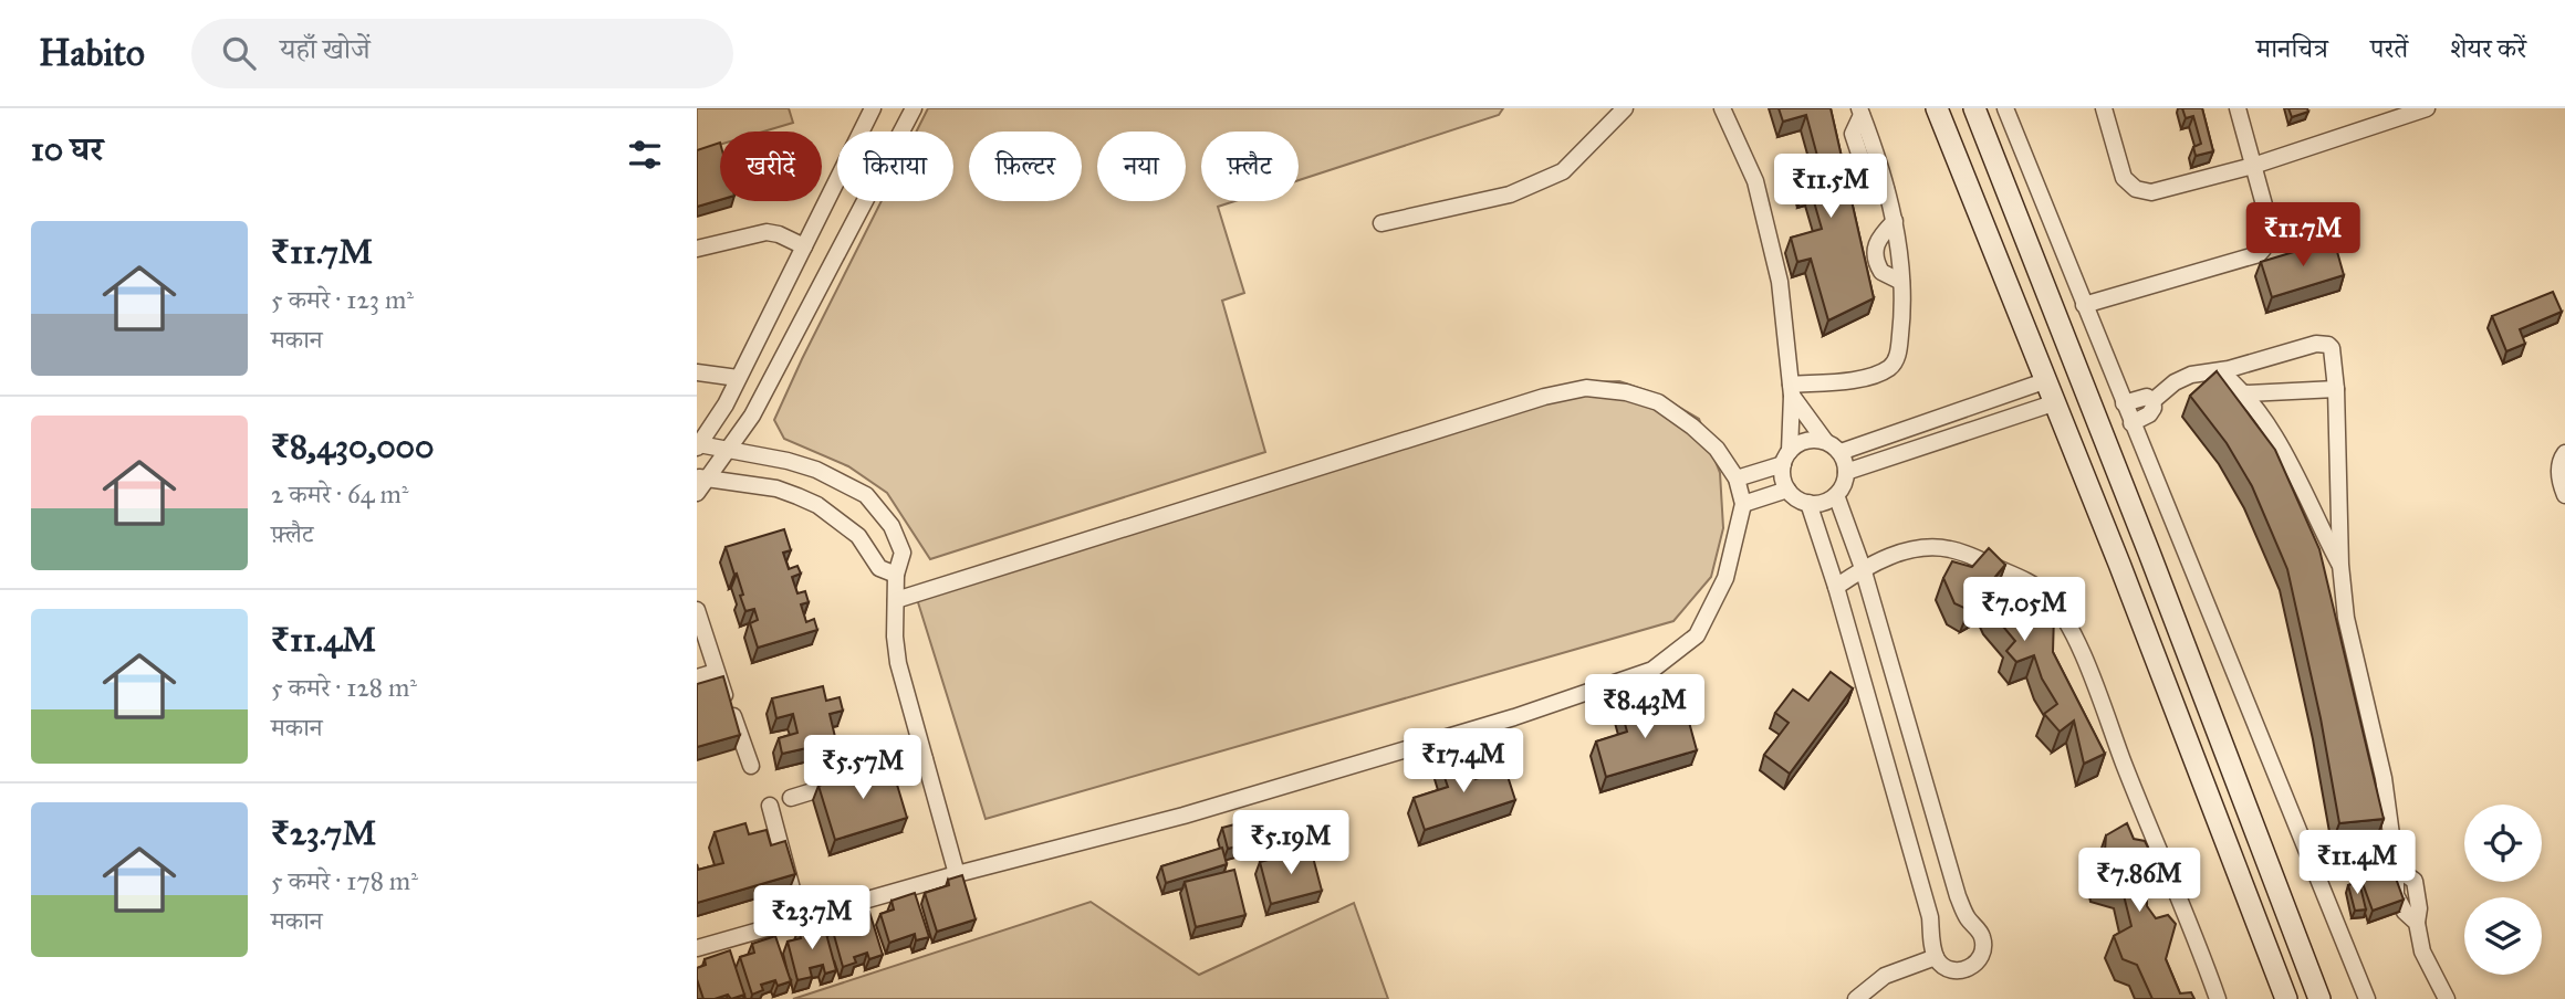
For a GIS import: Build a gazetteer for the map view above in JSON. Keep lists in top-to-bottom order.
{
  "page": {
    "header": "Habito",
    "search": "यहाँ खोजें",
    "nav": ["मानचित्र", "परतें", "शेयर करें"],
    "heading": "10 घर",
    "chip": [
      "खरीदें",
      "किराया",
      "फ़िल्टर",
      "नया",
      "फ़्लैट"
    ],
    "price": [
      "₹11.5M",
      "₹11.7M",
      "₹7.05M",
      "₹8.43M",
      "₹17.4M",
      "₹5.57M",
      "₹5.19M",
      "₹11.4M",
      "₹7.86M",
      "₹23.7M"
    ],
    "list": [
      {
        "name": "₹11.7M",
        "note": "5 कमरे · 123 m² · मकान"
      },
      {
        "name": "₹8,430,000",
        "note": "2 कमरे · 64 m² · फ़्लैट"
      },
      {
        "name": "₹11.4M",
        "note": "5 कमरे · 128 m² · मकान"
      },
      {
        "name": "₹23.7M",
        "note": "5 कमरे · 178 m² · मकान"
      }
    ]
  }
}
